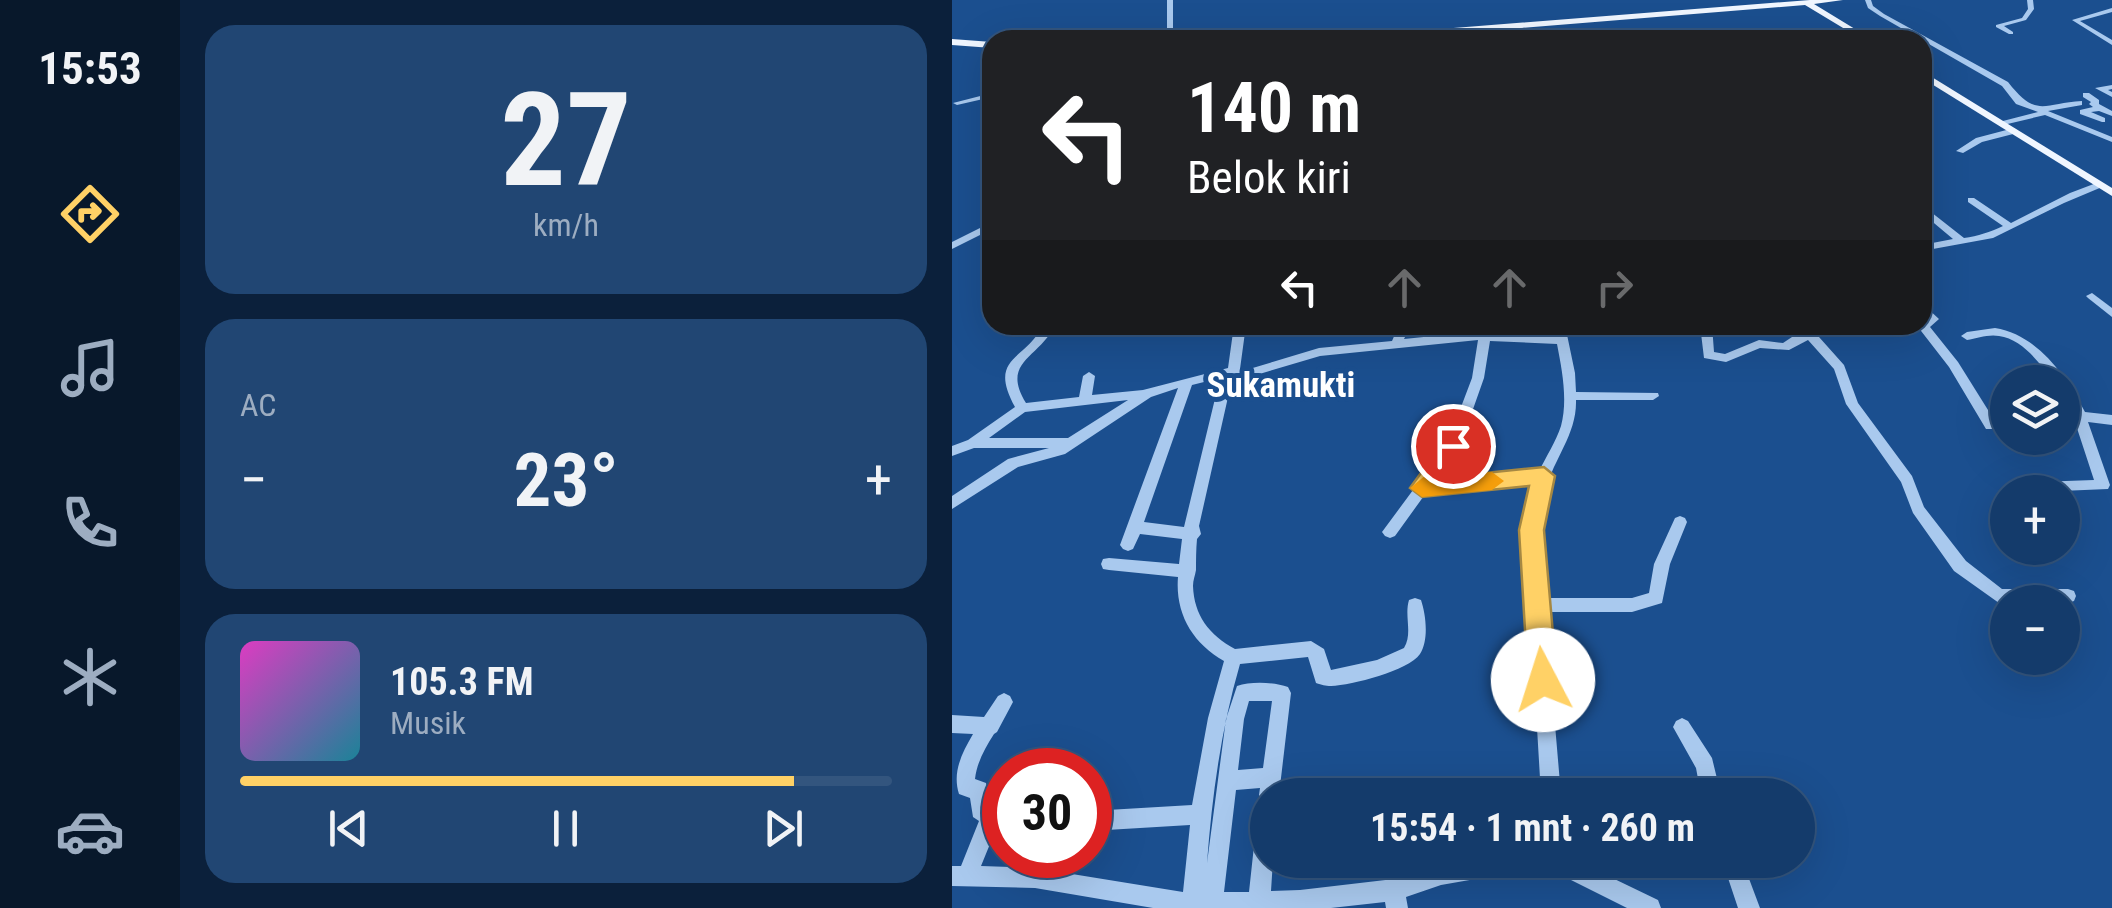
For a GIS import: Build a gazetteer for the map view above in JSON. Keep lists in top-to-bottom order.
{
  "districts": ["Sukamukti"],
  "page": {
    "tabs": "15:53",
    "tile": [
      ["27", "km/h"],
      "AC"
    ],
    "turn": ["140 m", "Belok kiri"],
    "map_buttons": ["+", "−"],
    "heat": ["−", "23°", "+"],
    "song": ["105.3 FM", "Musik"],
    "limit": "30",
    "trip": "15:54 · 1 mnt · 260 m"
  }
}
